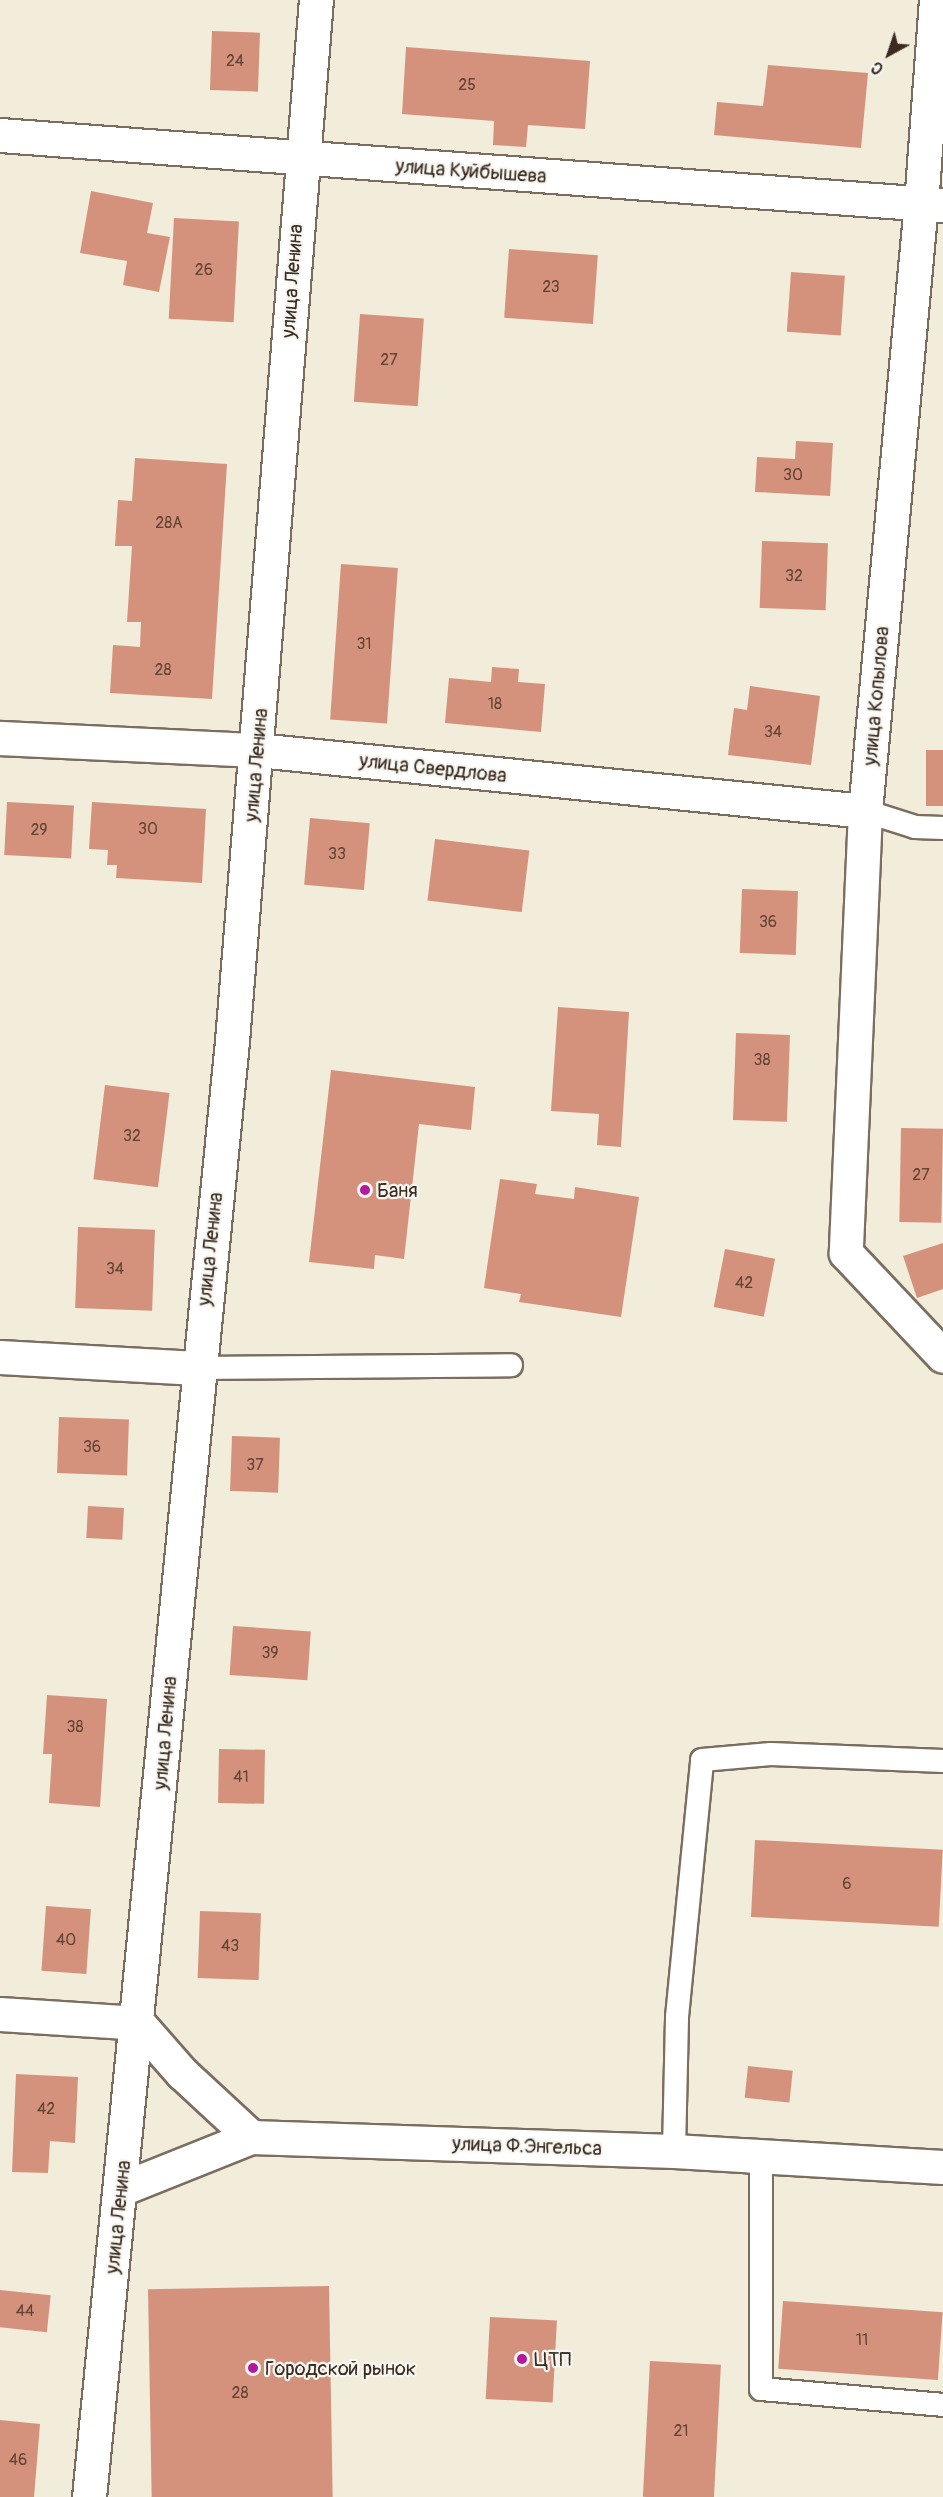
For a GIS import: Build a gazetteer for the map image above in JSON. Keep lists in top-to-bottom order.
{
  "streets": {
    "street": [
      "улица Куйбышева",
      "улица Ленина",
      "улица Копылова",
      "улица Свердлова",
      "улица Ф.Энгельса"
    ]
  },
  "crossings": [
    ["улица Куйбышева", "улица Ленина"],
    ["улица Куйбышева", "улица Копылова"],
    ["улица Ленина", "улица Свердлова"],
    ["улица Ленина", "улица Ф.Энгельса"],
    ["улица Копылова", "улица Свердлова"]
  ],
  "places": ["Баня", "ЦТП", "Городской рынок"],
  "house_numbers": [
    "24",
    "25",
    "26",
    "23",
    "27",
    "30",
    "28А",
    "32",
    "31",
    "28",
    "18",
    "34",
    "30",
    "29",
    "33",
    "36",
    "38",
    "32",
    "27",
    "34",
    "42",
    "36",
    "37",
    "39",
    "38",
    "41",
    "6",
    "40",
    "43",
    "42",
    "44",
    "11",
    "28",
    "21",
    "46"
  ],
  "north": "bottom left"
}
